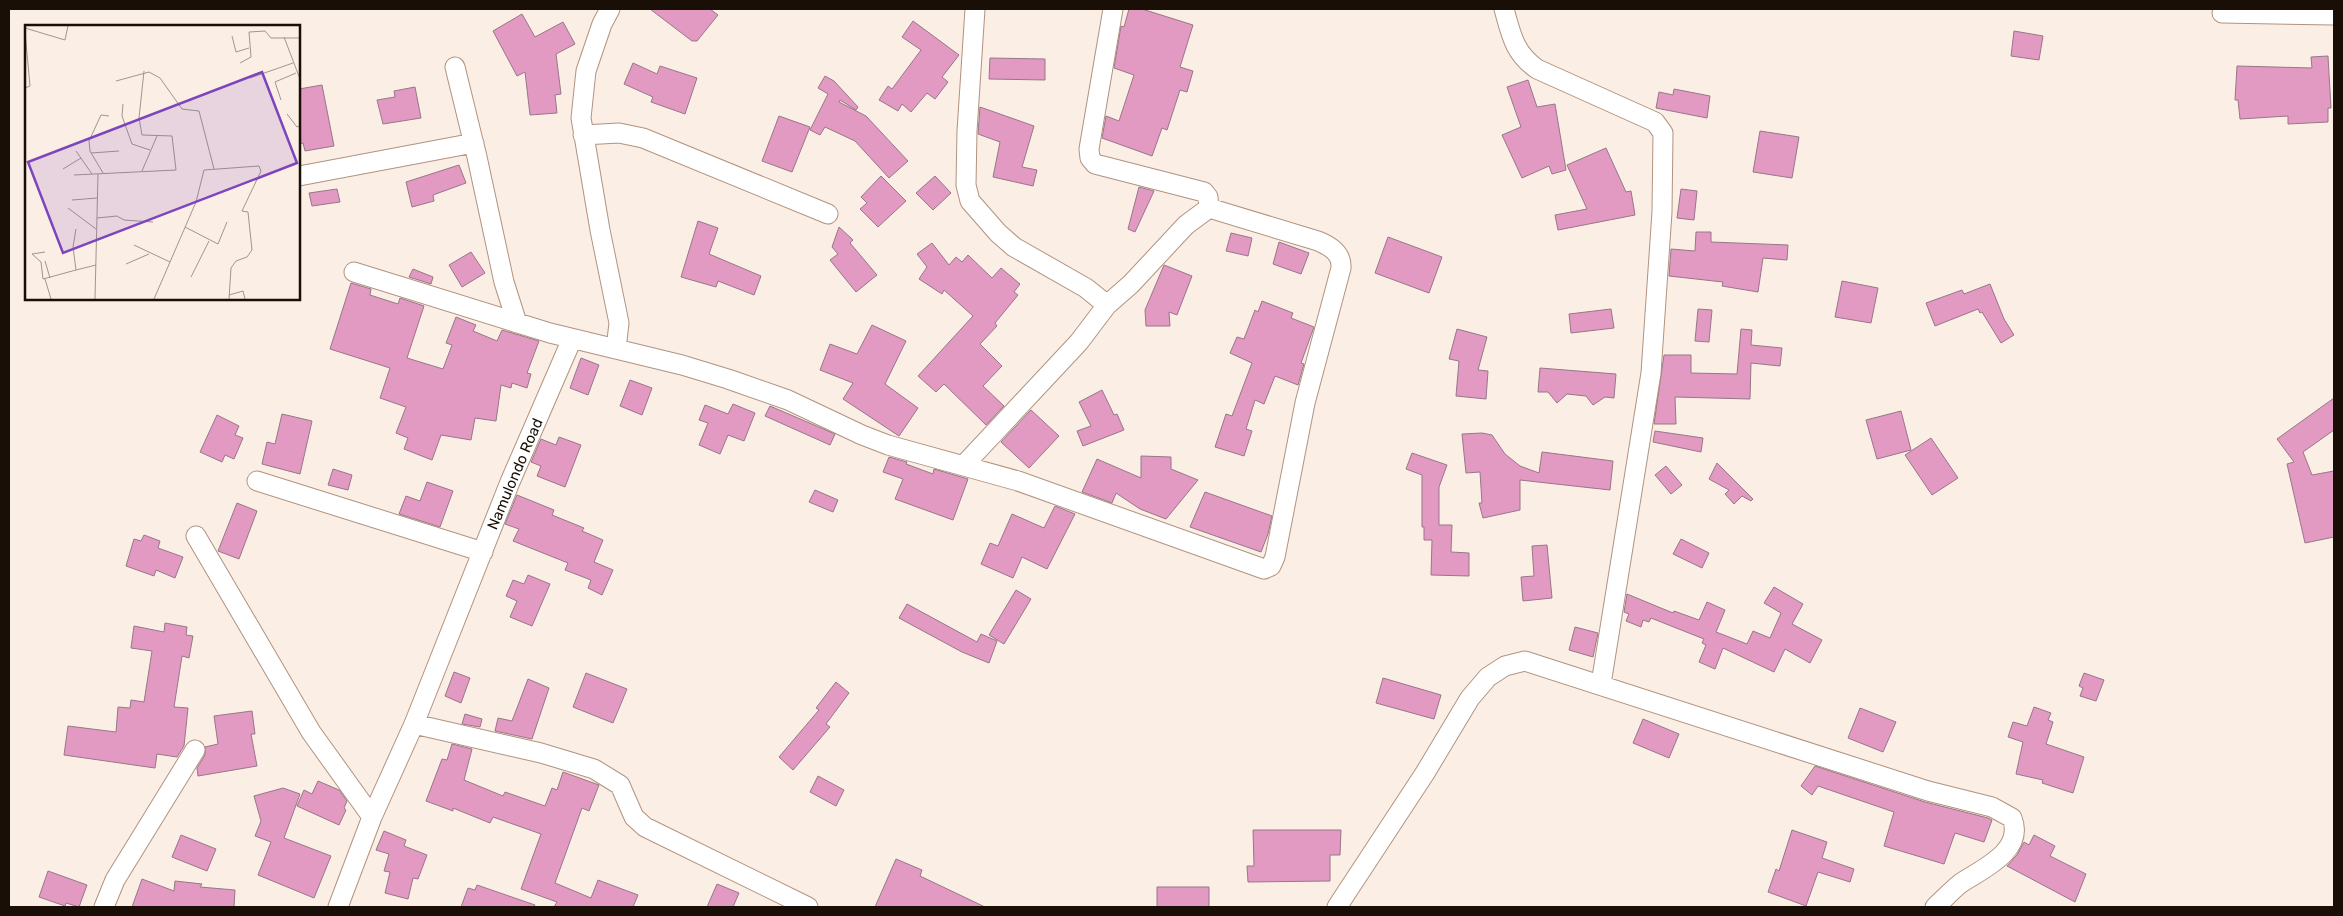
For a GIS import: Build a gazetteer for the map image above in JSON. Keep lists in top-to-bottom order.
{
  "streets": {
    "street": ["Namulondo Road"]
  }
}
